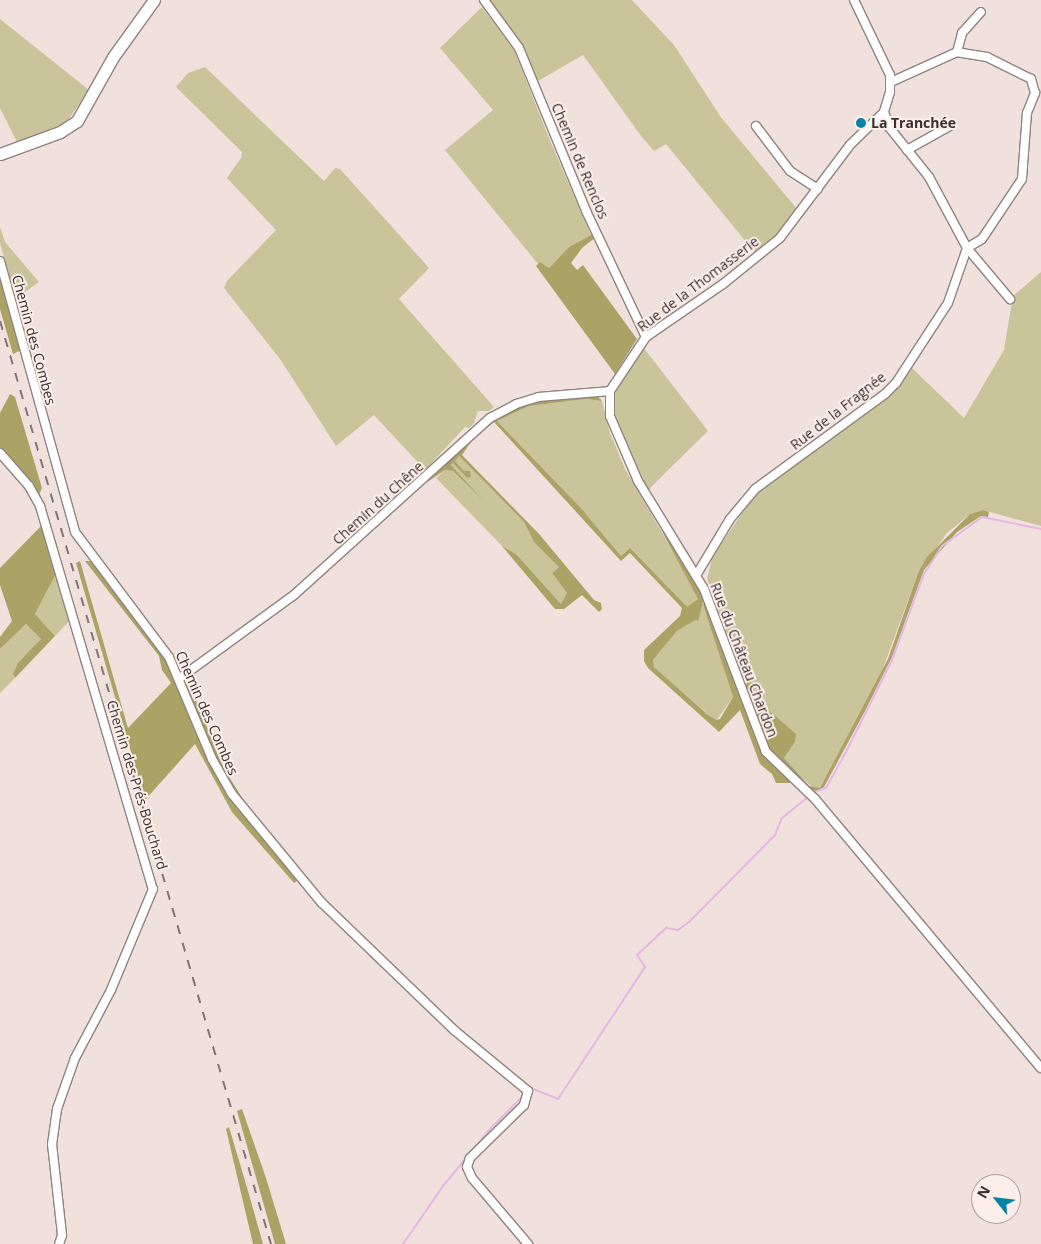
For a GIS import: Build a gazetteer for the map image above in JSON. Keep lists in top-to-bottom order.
{
  "streets": {
    "street": [
      "Chemin de Renclos",
      "Rue de la Thomasserie",
      "Chemin des Combes",
      "Rue de la Fragnée",
      "Chemin du Chêne",
      "Rue du Château Chardon",
      "Chemin des Prés Bouchard"
    ]
  },
  "crossings": [
    ["Chemin de Renclos", "Rue de la Thomasserie"],
    ["Rue de la Thomasserie", "Chemin du Chêne"],
    ["Rue de la Thomasserie", "Rue du Château Chardon"],
    ["Chemin des Combes", "Chemin du Chêne"],
    ["Rue de la Fragnée", "Rue du Château Chardon"],
    ["Chemin du Chêne", "Rue du Château Chardon"]
  ],
  "places": ["La Tranchée"],
  "north": "top left"
}
